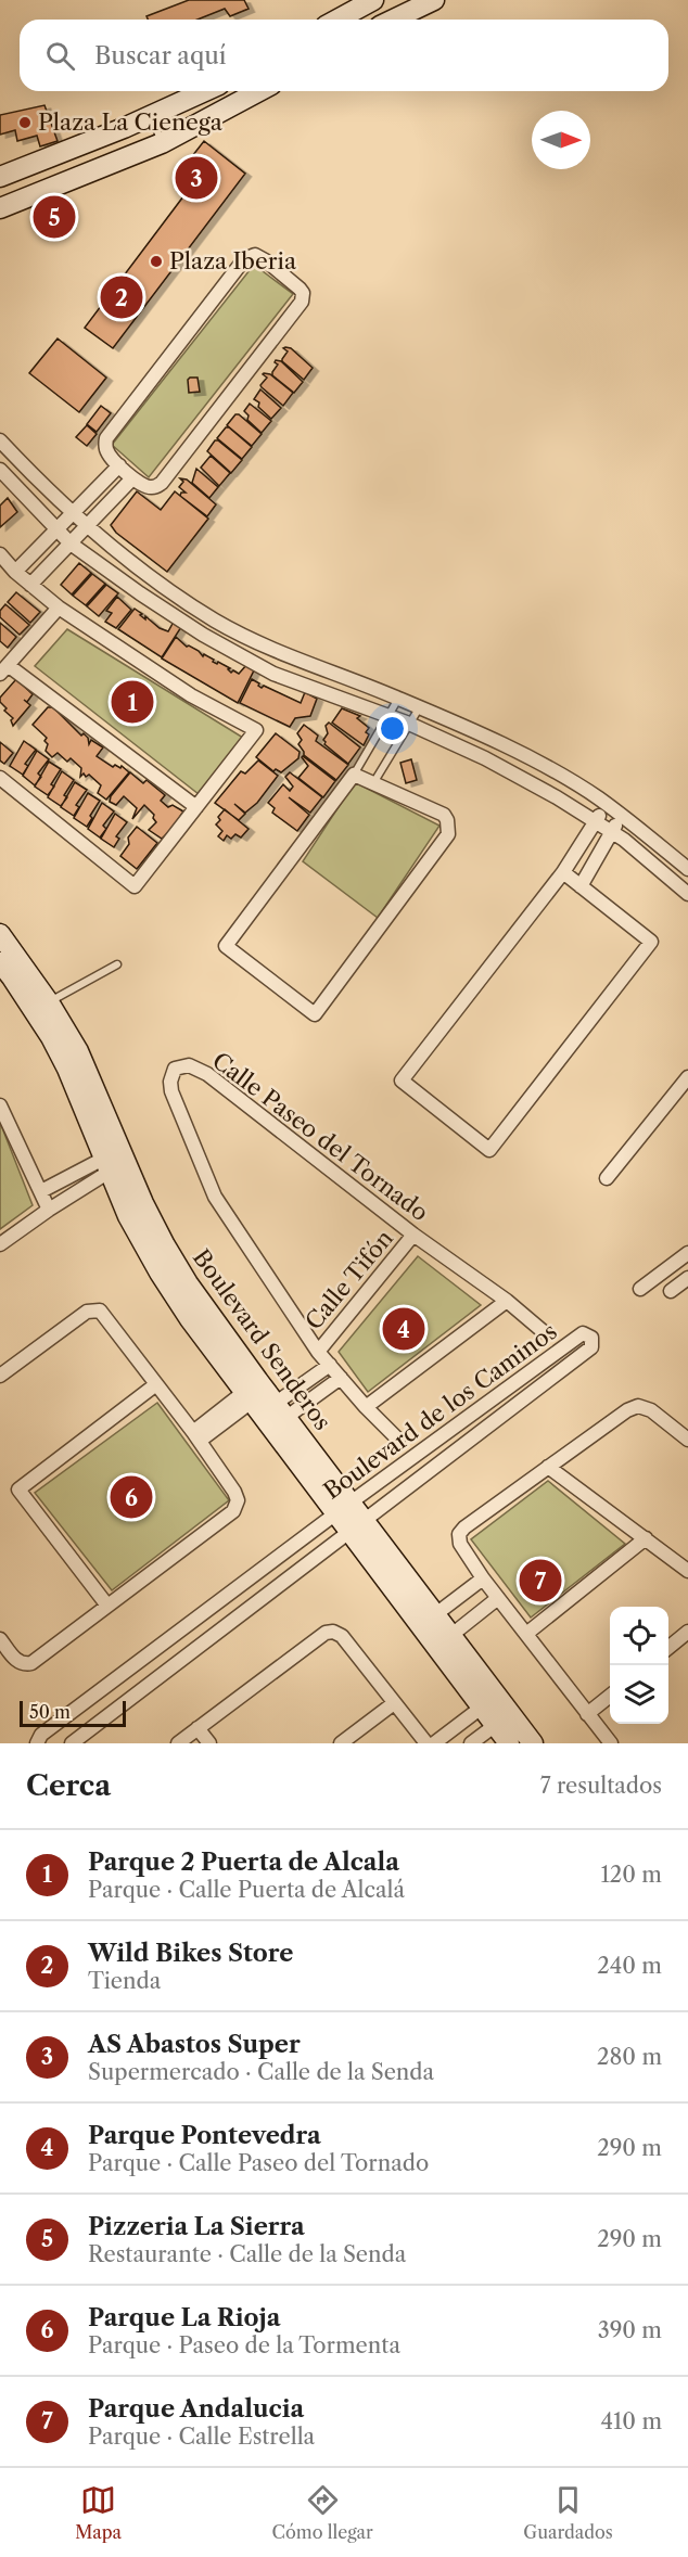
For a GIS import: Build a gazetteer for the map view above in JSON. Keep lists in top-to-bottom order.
{
  "streets": {
    "main road": ["Boulevard Senderos"],
    "street": ["Calle Paseo del Tornado", "Calle Tifón", "Boulevard de los Caminos"]
  },
  "crossings": [
    ["Calle Paseo del Tornado", "Calle Tifón"],
    ["Boulevard Senderos", "Boulevard de los Caminos"]
  ],
  "places": ["Plaza La Cienega", "Plaza Iberia"],
  "scale_bar": "50 m",
  "north": "right",
  "page": {
    "search": "Buscar aquí",
    "pins": [
      "3",
      "5",
      "2",
      "1",
      "4",
      "6",
      "7"
    ],
    "scale": "50 m",
    "heading": ["Cerca", "7 resultados"],
    "list": [
      {
        "mark": "1",
        "name": "Parque 2 Puerta de Alcala",
        "note": "Parque · Calle Puerta de Alcalá",
        "value": "120 m"
      },
      {
        "mark": "2",
        "name": "Wild Bikes Store",
        "note": "Tienda",
        "value": "240 m"
      },
      {
        "mark": "3",
        "name": "AS Abastos Super",
        "note": "Supermercado · Calle de la Senda",
        "value": "280 m"
      },
      {
        "mark": "4",
        "name": "Parque Pontevedra",
        "note": "Parque · Calle Paseo del Tornado",
        "value": "290 m"
      },
      {
        "mark": "5",
        "name": "Pizzeria La Sierra",
        "note": "Restaurante · Calle de la Senda",
        "value": "290 m"
      },
      {
        "mark": "6",
        "name": "Parque La Rioja",
        "note": "Parque · Paseo de la Tormenta",
        "value": "390 m"
      },
      {
        "mark": "7",
        "name": "Parque Andalucia",
        "note": "Parque · Calle Estrella",
        "value": "410 m"
      }
    ],
    "nav": ["Mapa", "Cómo llegar", "Guardados"]
  }
}
